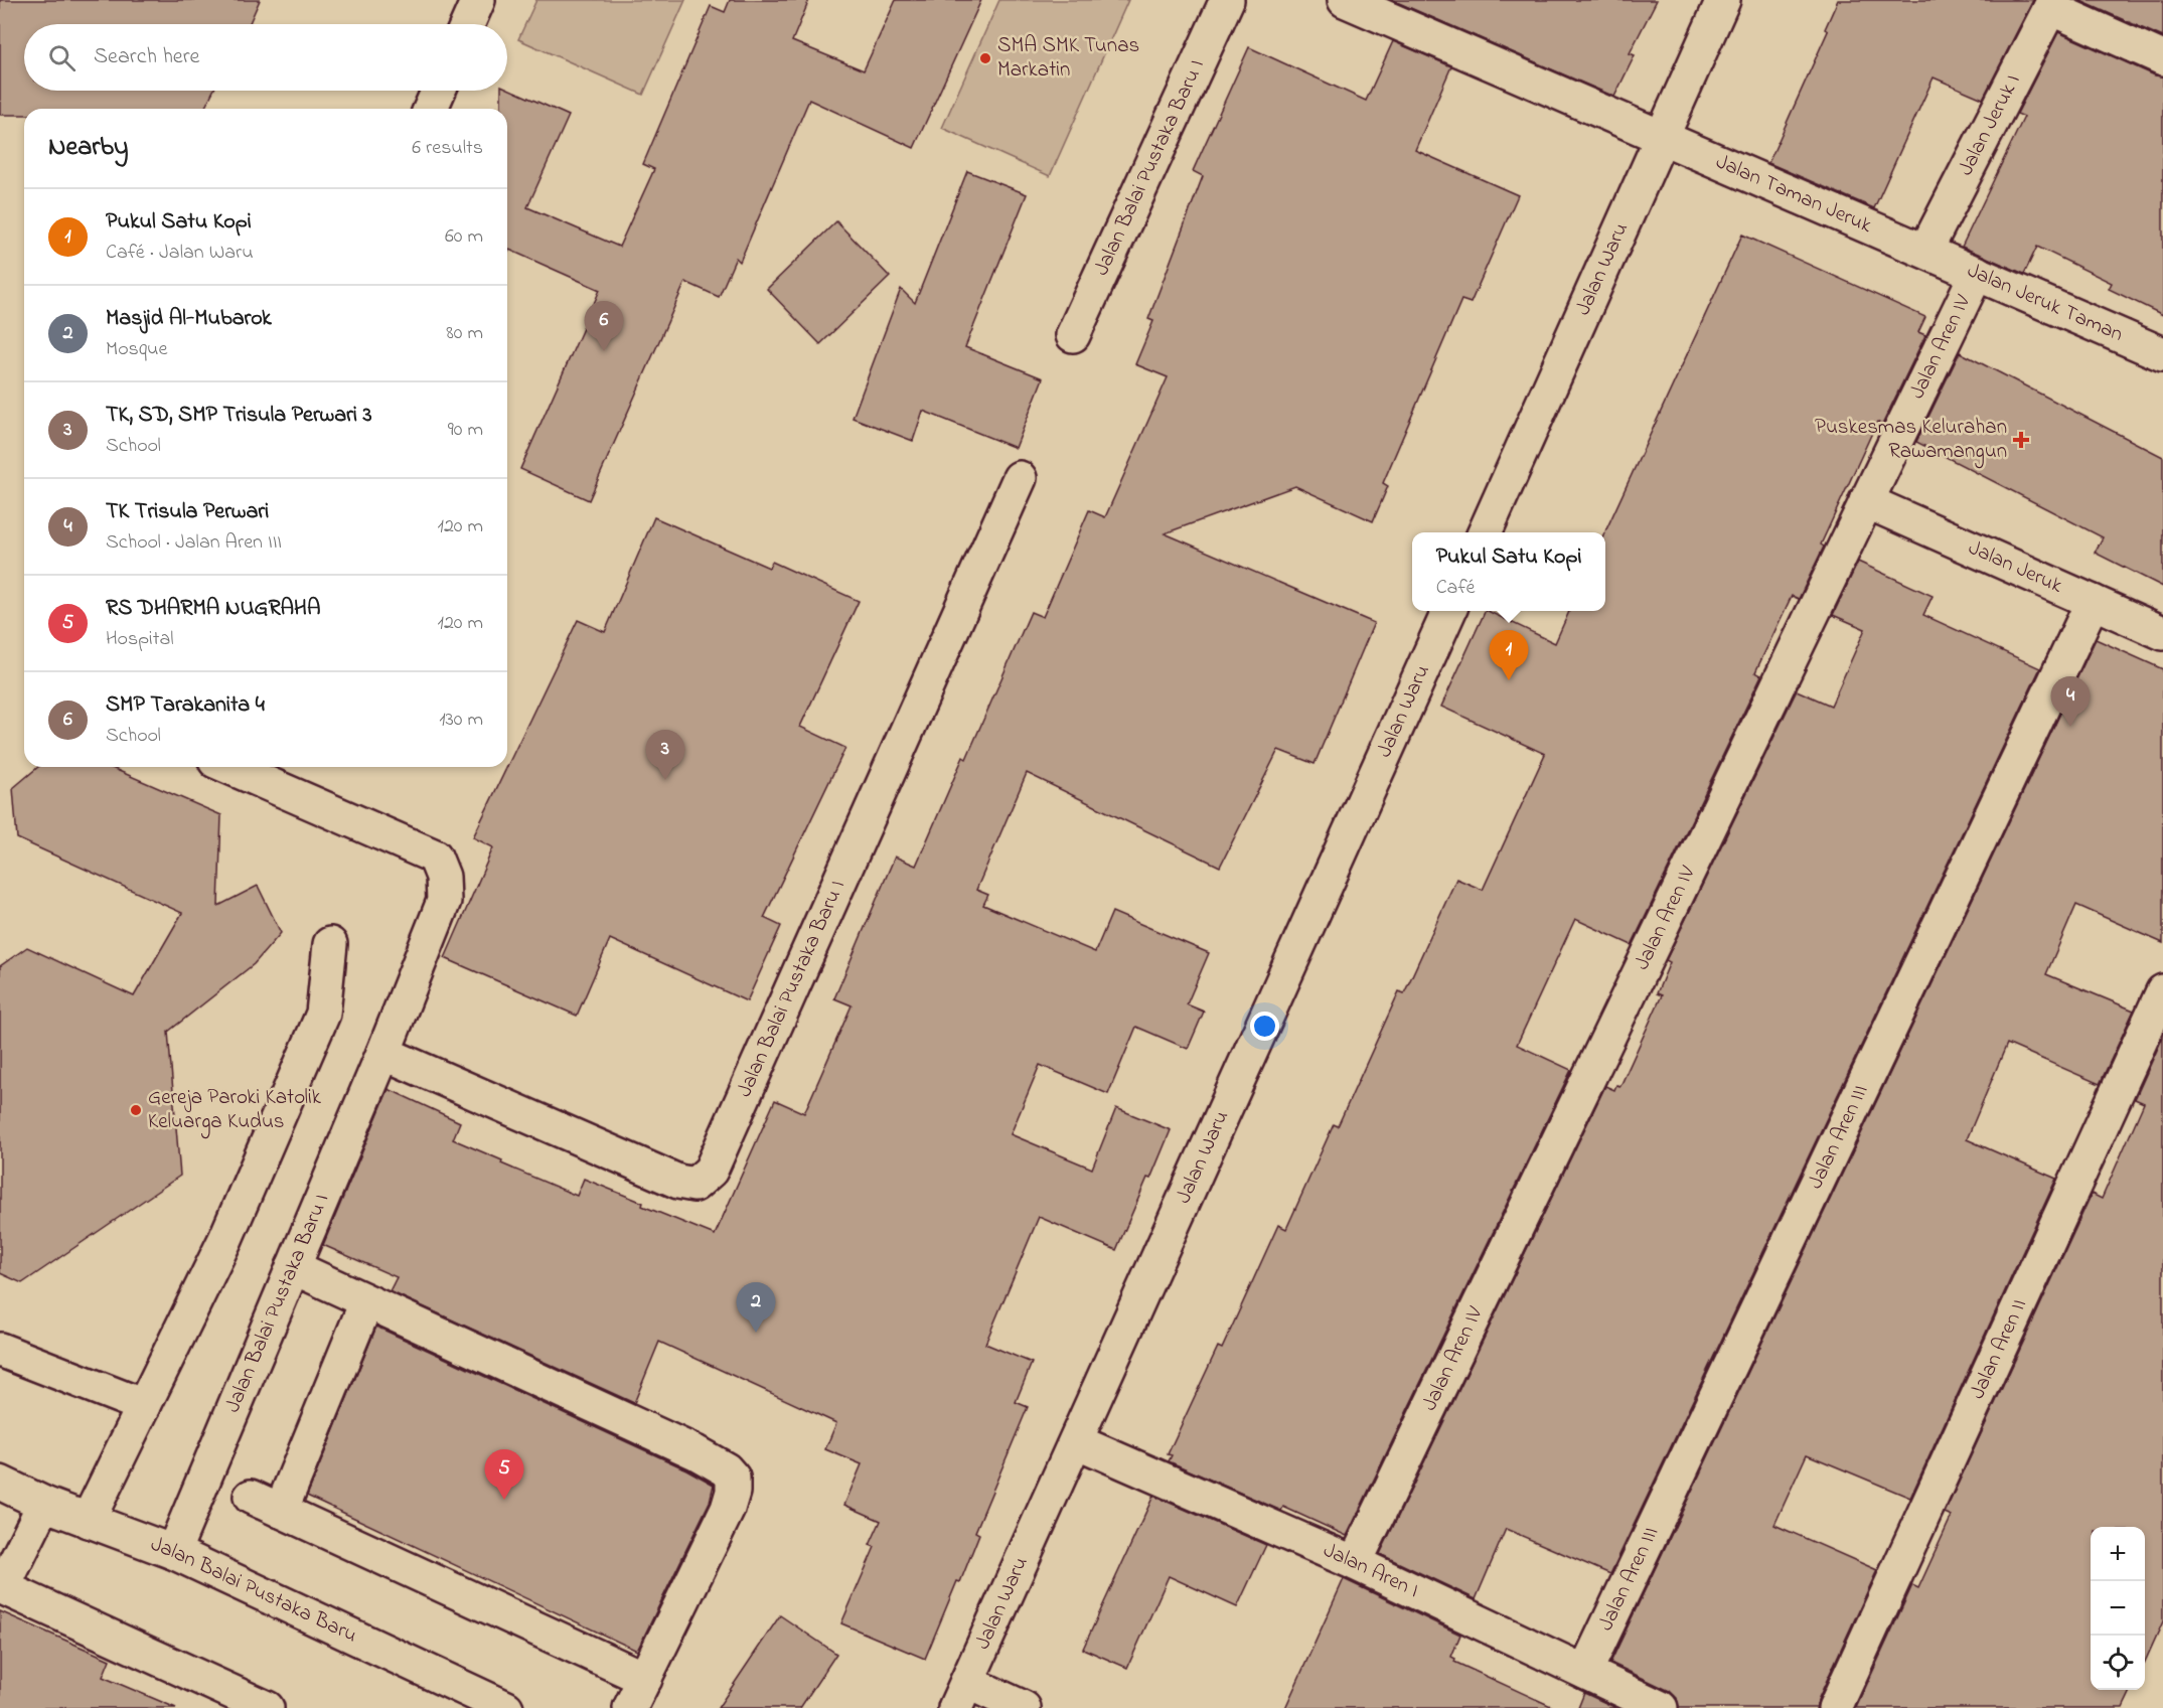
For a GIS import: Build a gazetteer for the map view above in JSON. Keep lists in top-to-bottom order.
{
  "streets": {
    "street": [
      "Jalan Jeruk I",
      "Jalan Balai Pustaka Baru I",
      "Jalan Taman Jeruk",
      "Jalan Waru",
      "Jalan Jeruk Taman",
      "Jalan Aren IV",
      "Jalan Jeruk",
      "Jalan Aren III",
      "Jalan Aren II",
      "Jalan Aren I",
      "Jalan Balai Pustaka Baru"
    ]
  },
  "crossings": [
    ["Jalan Jeruk I", "Jalan Taman Jeruk"],
    ["Jalan Jeruk I", "Jalan Jeruk Taman"],
    ["Jalan Balai Pustaka Baru I", "Jalan Balai Pustaka Baru"],
    ["Jalan Taman Jeruk", "Jalan Waru"],
    ["Jalan Taman Jeruk", "Jalan Jeruk Taman"],
    ["Jalan Waru", "Jalan Aren I"],
    ["Jalan Jeruk Taman", "Jalan Aren IV"],
    ["Jalan Aren IV", "Jalan Jeruk"],
    ["Jalan Aren IV", "Jalan Aren I"],
    ["Jalan Jeruk", "Jalan Aren III"],
    ["Jalan Aren III", "Jalan Aren I"]
  ],
  "places": {
    "other": ["SMA SMK Tunas Markatin", "Gereja Paroki Katolik Keluarga Kudus"],
    "health": ["Puskesmas Kelurahan Rawamangun"]
  },
  "page": {
    "search": "Search here",
    "heading": ["Nearby", "6 results"],
    "list": [
      {
        "mark": "1",
        "name": "Pukul Satu Kopi",
        "note": "Café · Jalan Waru",
        "value": "60 m"
      },
      {
        "mark": "2",
        "name": "Masjid Al-Mubarok",
        "note": "Mosque",
        "value": "80 m"
      },
      {
        "mark": "3",
        "name": "TK, SD, SMP Trisula Perwari 3",
        "note": "School",
        "value": "90 m"
      },
      {
        "mark": "4",
        "name": "TK Trisula Perwari",
        "note": "School · Jalan Aren III",
        "value": "120 m"
      },
      {
        "mark": "5",
        "name": "RS DHARMA NUGRAHA",
        "note": "Hospital",
        "value": "120 m"
      },
      {
        "mark": "6",
        "name": "SMP Tarakanita 4",
        "note": "School",
        "value": "130 m"
      }
    ],
    "pins": [
      "6",
      "1",
      "4",
      "3",
      "2",
      "5"
    ],
    "popup": ["Pukul Satu Kopi", "Café"],
    "map_buttons": ["+", "−"]
  }
}
